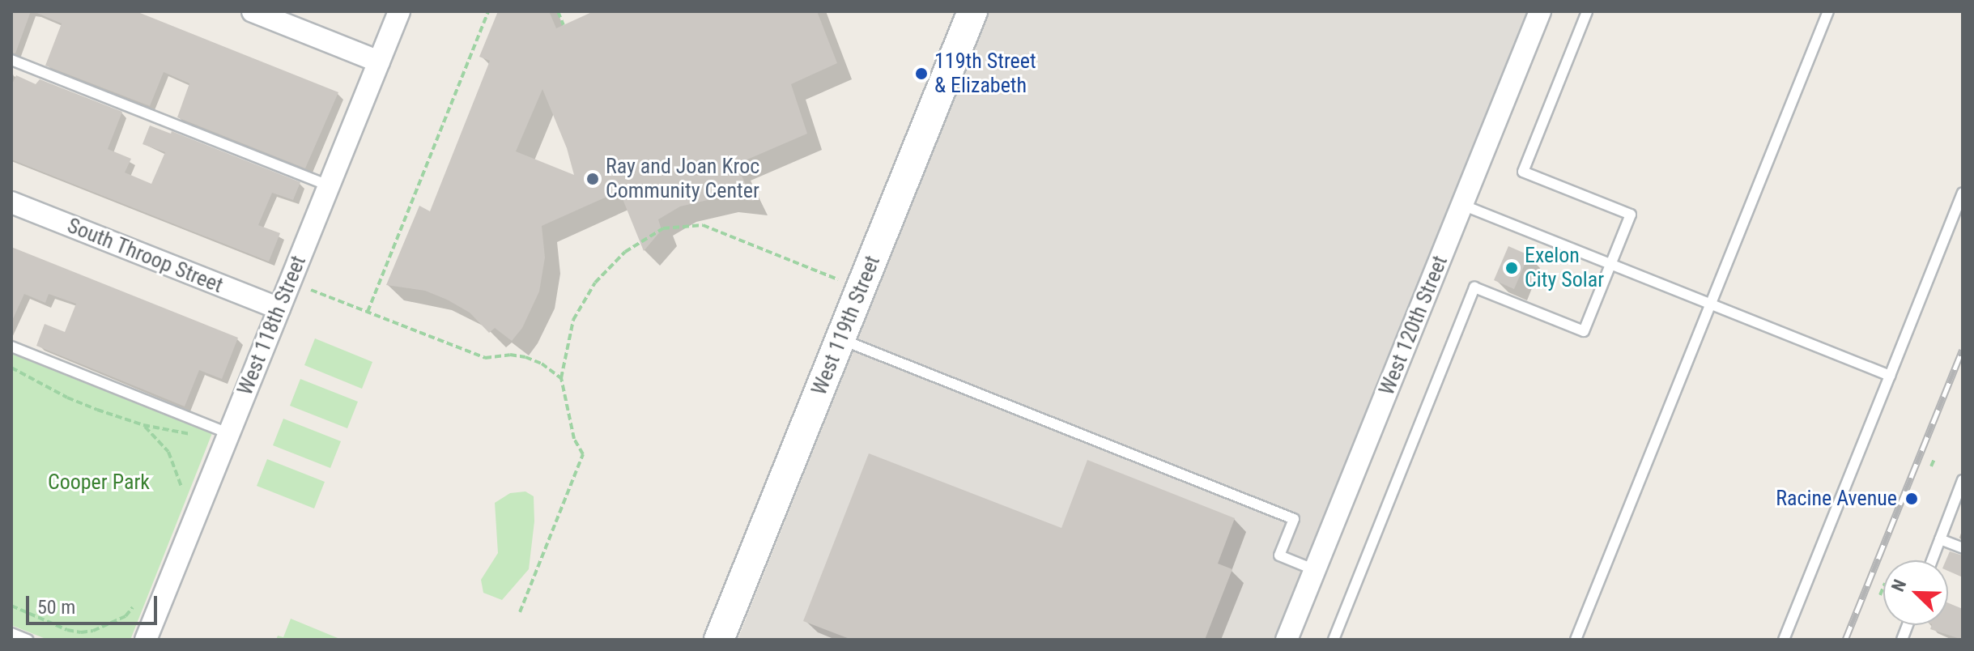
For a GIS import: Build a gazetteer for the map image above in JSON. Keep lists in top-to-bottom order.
{
  "streets": {
    "street": [
      "South Throop Street",
      "West 118th Street",
      "West 119th Street",
      "West 120th Street"
    ]
  },
  "crossings": [
    ["South Throop Street", "West 118th Street"]
  ],
  "parks": ["Cooper Park"],
  "places": [
    "119th Street & Elizabeth",
    "Ray and Joan Kroc Community Center",
    "Exelon City Solar",
    "Racine Avenue"
  ],
  "scale_bar": "50 m",
  "north": "top left"
}
